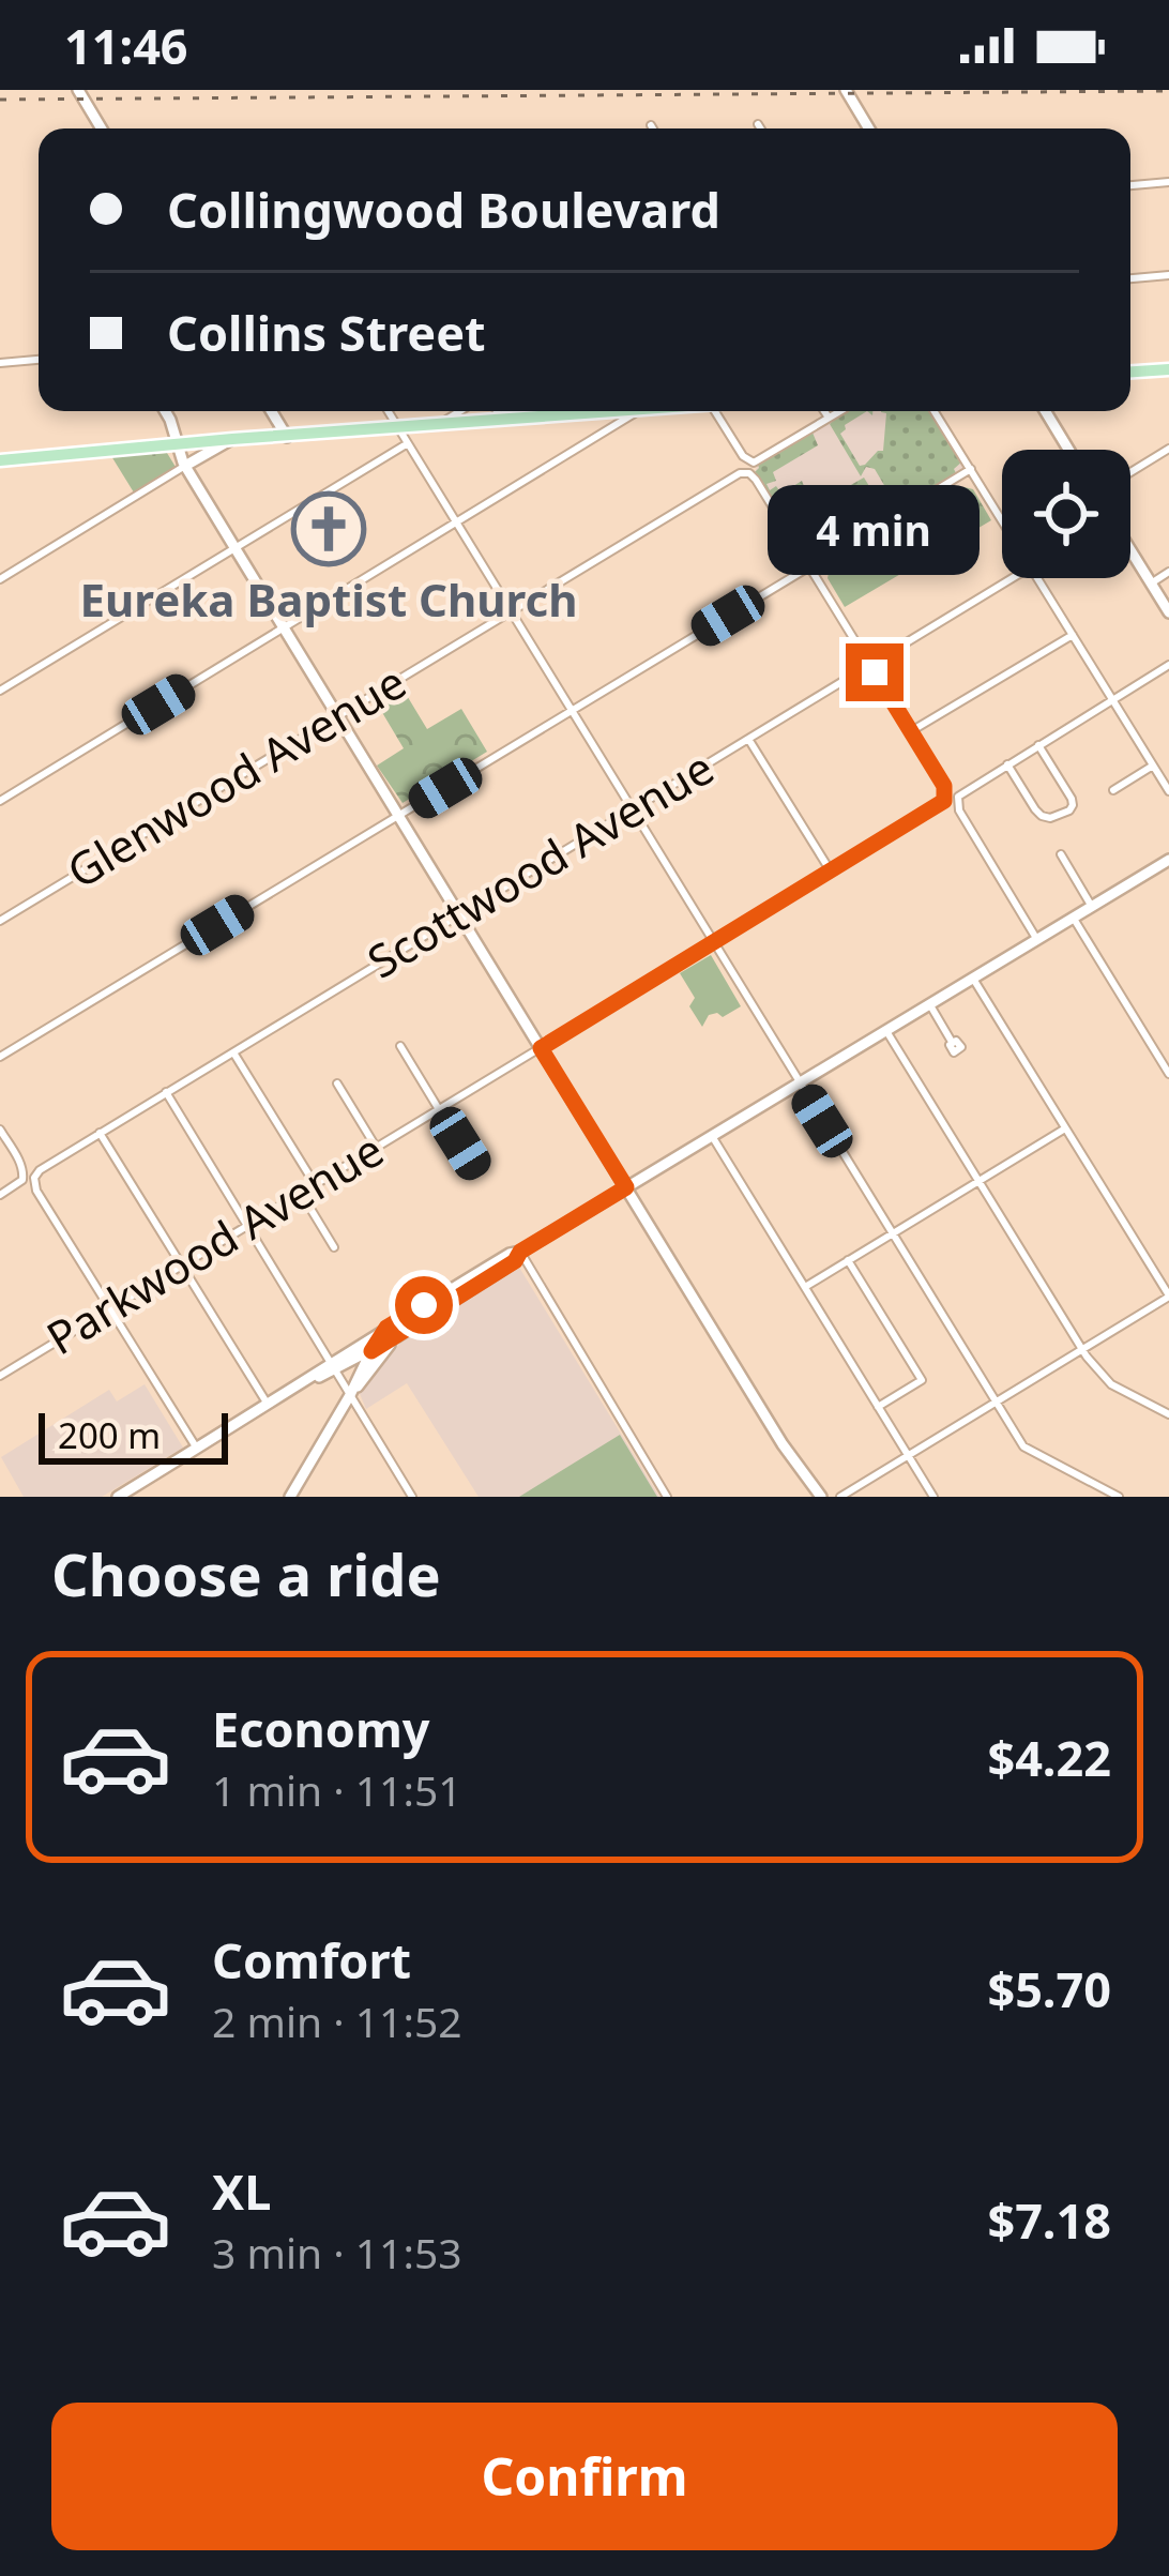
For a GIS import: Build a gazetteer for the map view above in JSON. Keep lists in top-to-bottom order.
{
  "streets": {
    "street": ["Glenwood Avenue", "Scottwood Avenue", "Parkwood Avenue"]
  },
  "crossings": [
    ["Scottwood Avenue", "Parkwood Avenue"]
  ],
  "places": {
    "church": ["Eureka Baptist Church"]
  },
  "scale_bar": "200 m",
  "page": {
    "status": "11:46",
    "banner": ["Collingwood Boulevard", "Collins Street"],
    "bubble": "4 min",
    "scale": "200 m",
    "heading": "Choose a ride",
    "list": [
      {
        "name": "Economy",
        "note": "1 min · 11:51",
        "value": "$4.22"
      },
      {
        "name": "Comfort",
        "note": "2 min · 11:52",
        "value": "$5.70"
      },
      {
        "name": "XL",
        "note": "3 min · 11:53",
        "value": "$7.18"
      }
    ],
    "buttons": "Confirm"
  }
}
